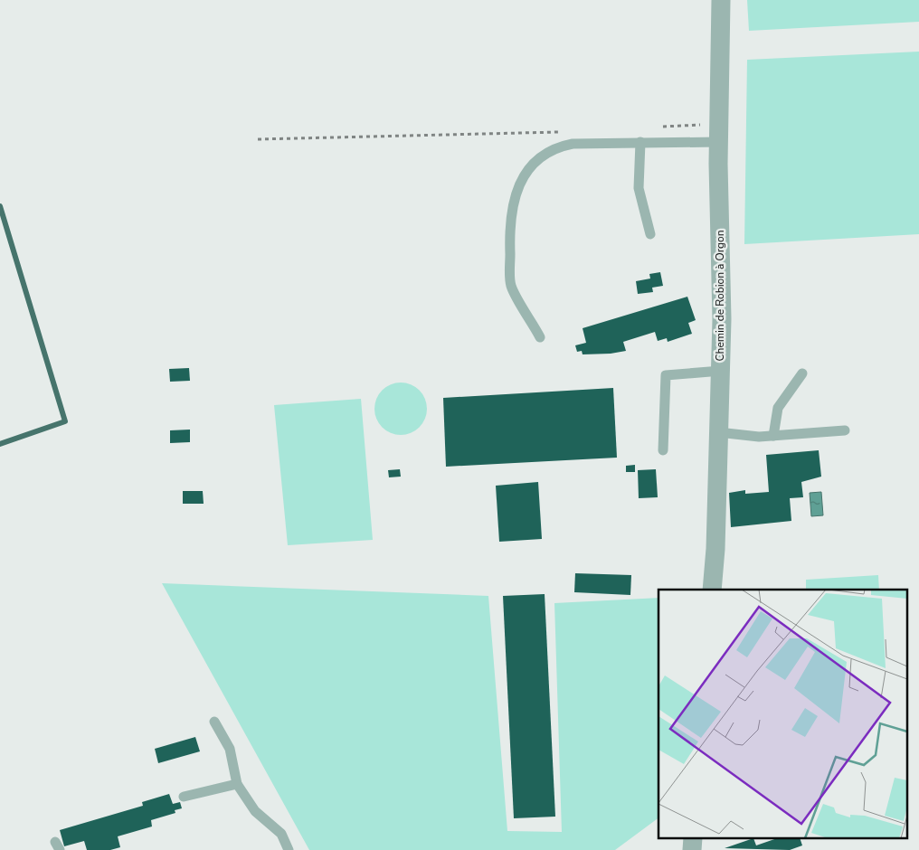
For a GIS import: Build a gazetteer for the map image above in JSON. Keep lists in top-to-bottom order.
{
  "streets": {
    "street": ["Chemin de Robion à Orgon"]
  }
}
